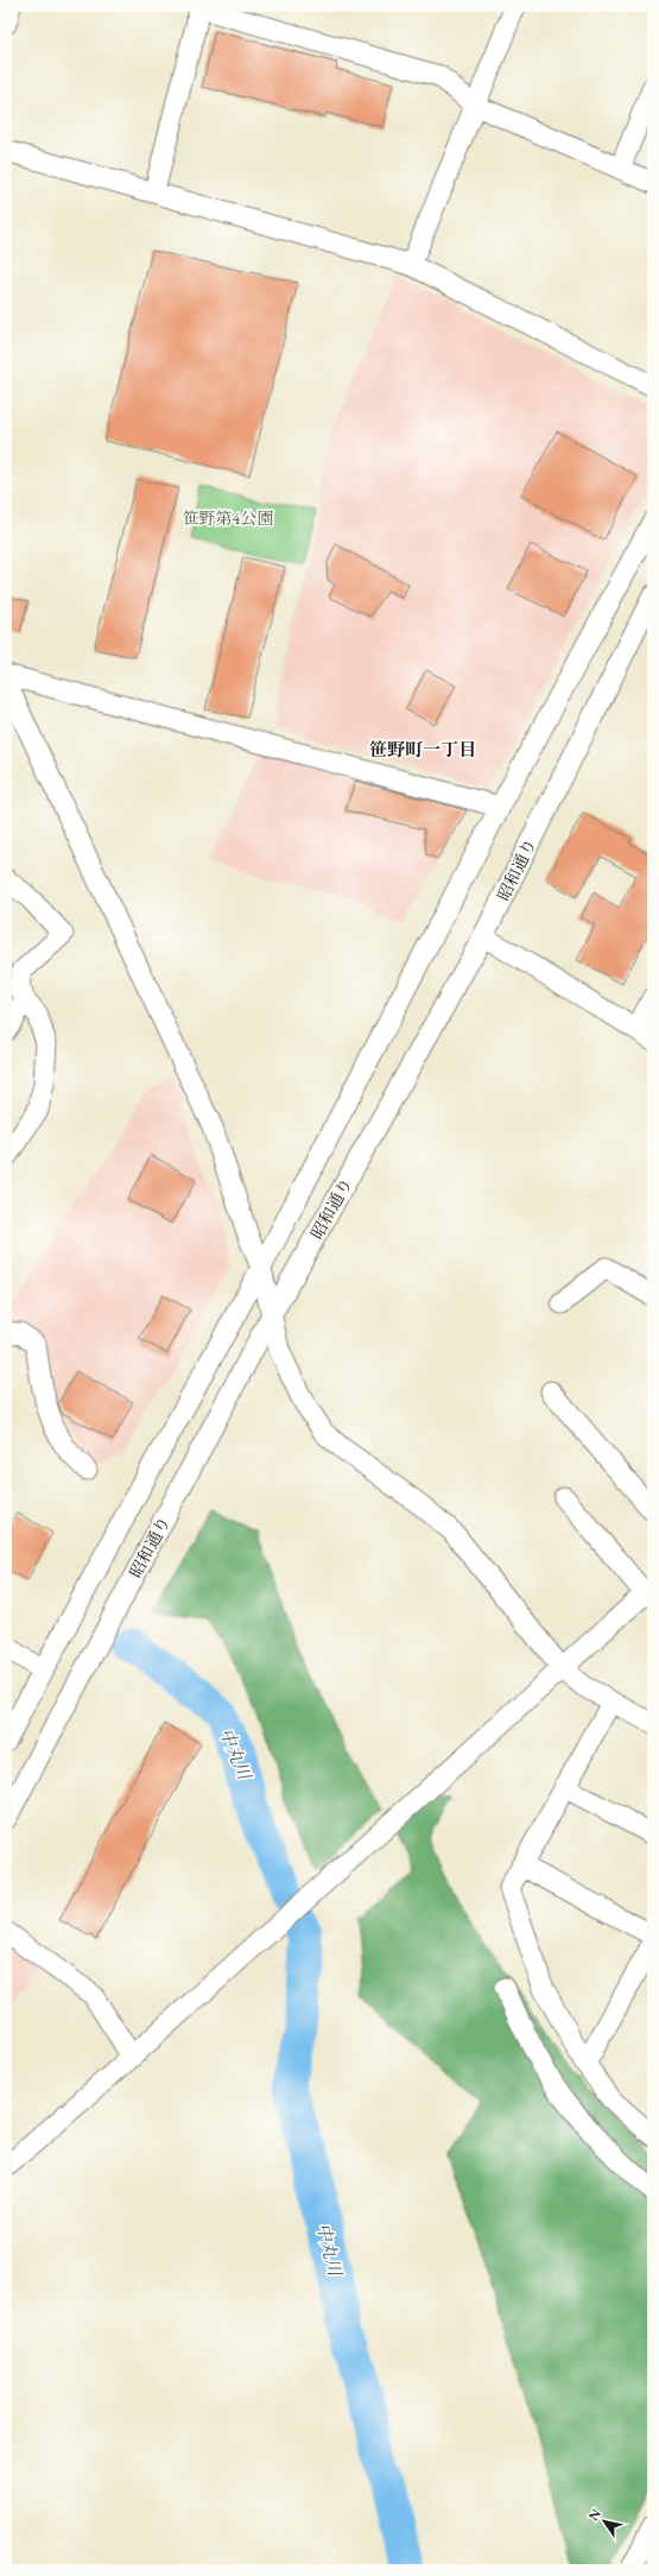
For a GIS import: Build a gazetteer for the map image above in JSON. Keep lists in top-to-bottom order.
{
  "streets": {
    "street": ["昭和通り"]
  },
  "districts": ["笹野町一丁目"],
  "water": ["中丸川"],
  "parks": ["笹野第4公園"],
  "north": "top left"
}
